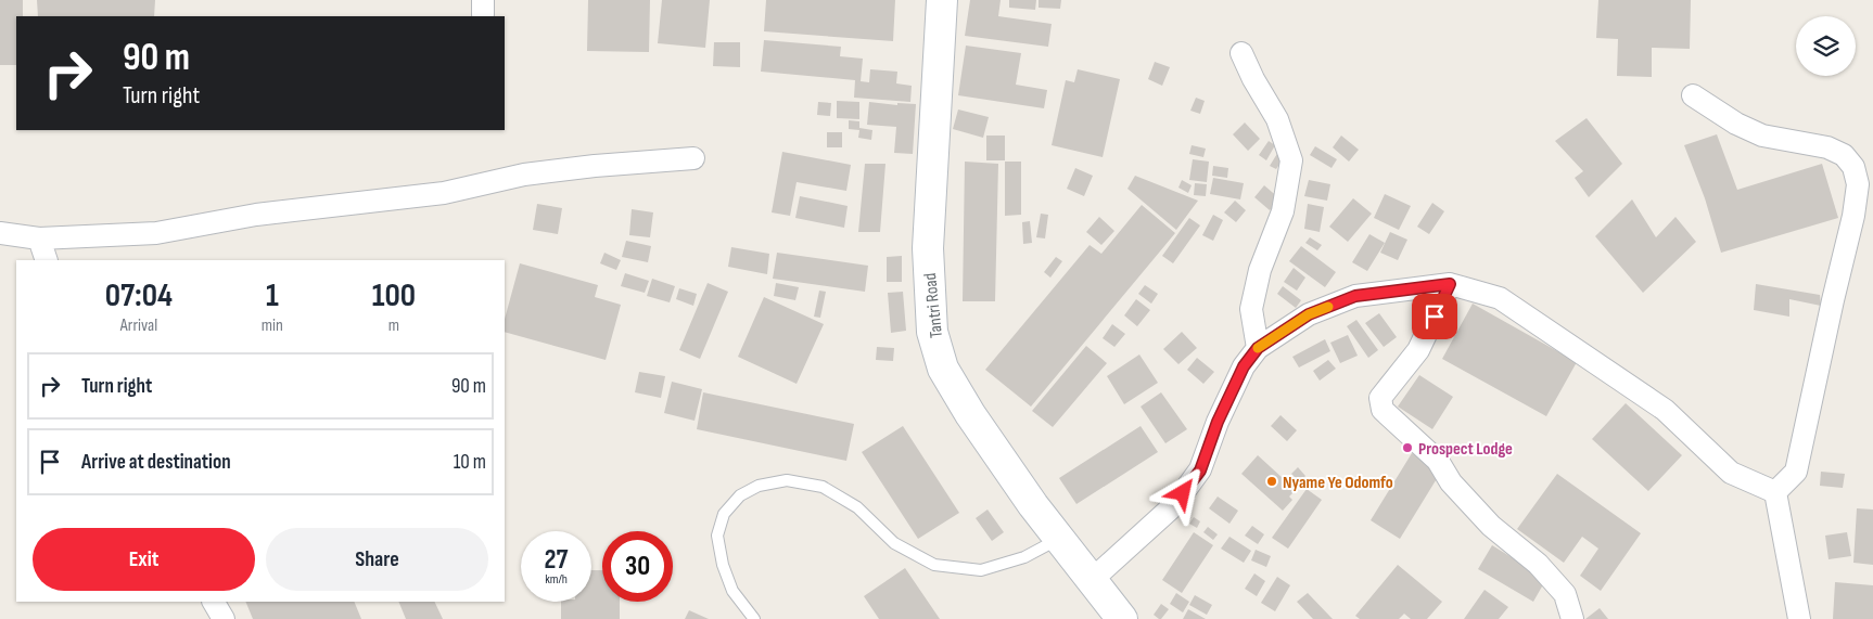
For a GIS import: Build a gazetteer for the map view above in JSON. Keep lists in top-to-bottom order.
{
  "streets": {
    "street": ["Tantri Road"]
  },
  "places": ["Prospect Lodge", "Nyame Ye Odomfo"],
  "page": {
    "turn": ["90 m", "Turn right"],
    "eta": [
      "07:04",
      "Arrival",
      "1",
      "min",
      "100",
      "m"
    ],
    "list": [
      {
        "name": "Turn right",
        "value": "90 m"
      },
      {
        "name": "Arrive at destination",
        "value": "10 m"
      }
    ],
    "buttons": ["Exit", "Share"],
    "speed": "27 km/h",
    "limit": "30"
  }
}
